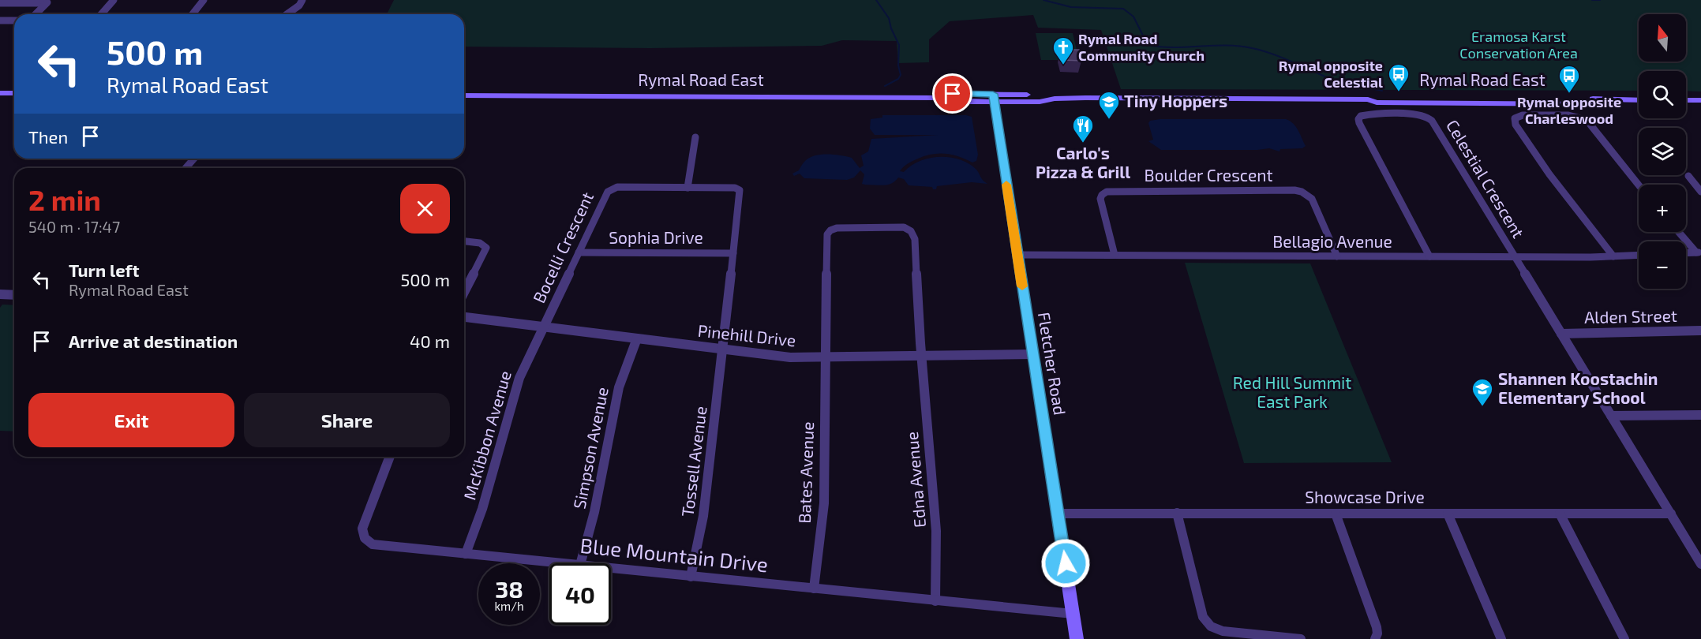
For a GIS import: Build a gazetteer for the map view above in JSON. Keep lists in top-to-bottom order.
{
  "streets": {
    "main road": ["Rymal Road East", "Fletcher Road"],
    "street": [
      "Boulder Crescent",
      "Celestial Crescent",
      "Sophia Drive",
      "Bellagio Avenue",
      "Bocelli Crescent",
      "Alden Street",
      "Pinehill Drive",
      "McKibbon Avenue",
      "Simpson Avenue",
      "Tossell Avenue",
      "Bates Avenue",
      "Edna Avenue",
      "Showcase Drive",
      "Blue Mountain Drive"
    ]
  },
  "crossings": [
    ["Rymal Road East", "Fletcher Road"],
    ["Boulder Crescent", "Bellagio Avenue"],
    ["Celestial Crescent", "Bellagio Avenue"],
    ["Sophia Drive", "Bocelli Crescent"],
    ["Bellagio Avenue", "Fletcher Road"],
    ["Bocelli Crescent", "Pinehill Drive"],
    ["Bocelli Crescent", "McKibbon Avenue"],
    ["Bocelli Crescent", "Tossell Avenue"],
    ["Pinehill Drive", "Fletcher Road"],
    ["Pinehill Drive", "McKibbon Avenue"],
    ["Pinehill Drive", "Simpson Avenue"],
    ["Pinehill Drive", "Tossell Avenue"],
    ["Pinehill Drive", "Bates Avenue"],
    ["Pinehill Drive", "Edna Avenue"],
    ["Fletcher Road", "Showcase Drive"],
    ["Fletcher Road", "Blue Mountain Drive"],
    ["McKibbon Avenue", "Blue Mountain Drive"],
    ["Tossell Avenue", "Blue Mountain Drive"],
    ["Bates Avenue", "Edna Avenue"],
    ["Bates Avenue", "Blue Mountain Drive"],
    ["Edna Avenue", "Blue Mountain Drive"]
  ],
  "parks": ["Eramosa Karst Conservation Area", "Red Hill Summit East Park"],
  "places": {
    "church": ["Rymal Road Community Church"],
    "bus stop": ["Rymal opposite Celestial", "Rymal opposite Charleswood"],
    "school or university": ["Tiny Hoppers", "Shannen Koostachin Elementary School"],
    "restaurant": ["Carlo's Pizza & Grill"]
  },
  "north": "top",
  "page": {
    "map_buttons": ["+", "−"],
    "turn": ["500 m", "Rymal Road East"],
    "then": "Then",
    "heading": ["2 min", "540 m · 17:47"],
    "list": [
      {
        "name": "Turn left",
        "note": "Rymal Road East",
        "value": "500 m"
      },
      {
        "name": "Arrive at destination",
        "value": "40 m"
      }
    ],
    "buttons": ["Exit", "Share"],
    "speed": "38 km/h",
    "limit": "40"
  }
}
